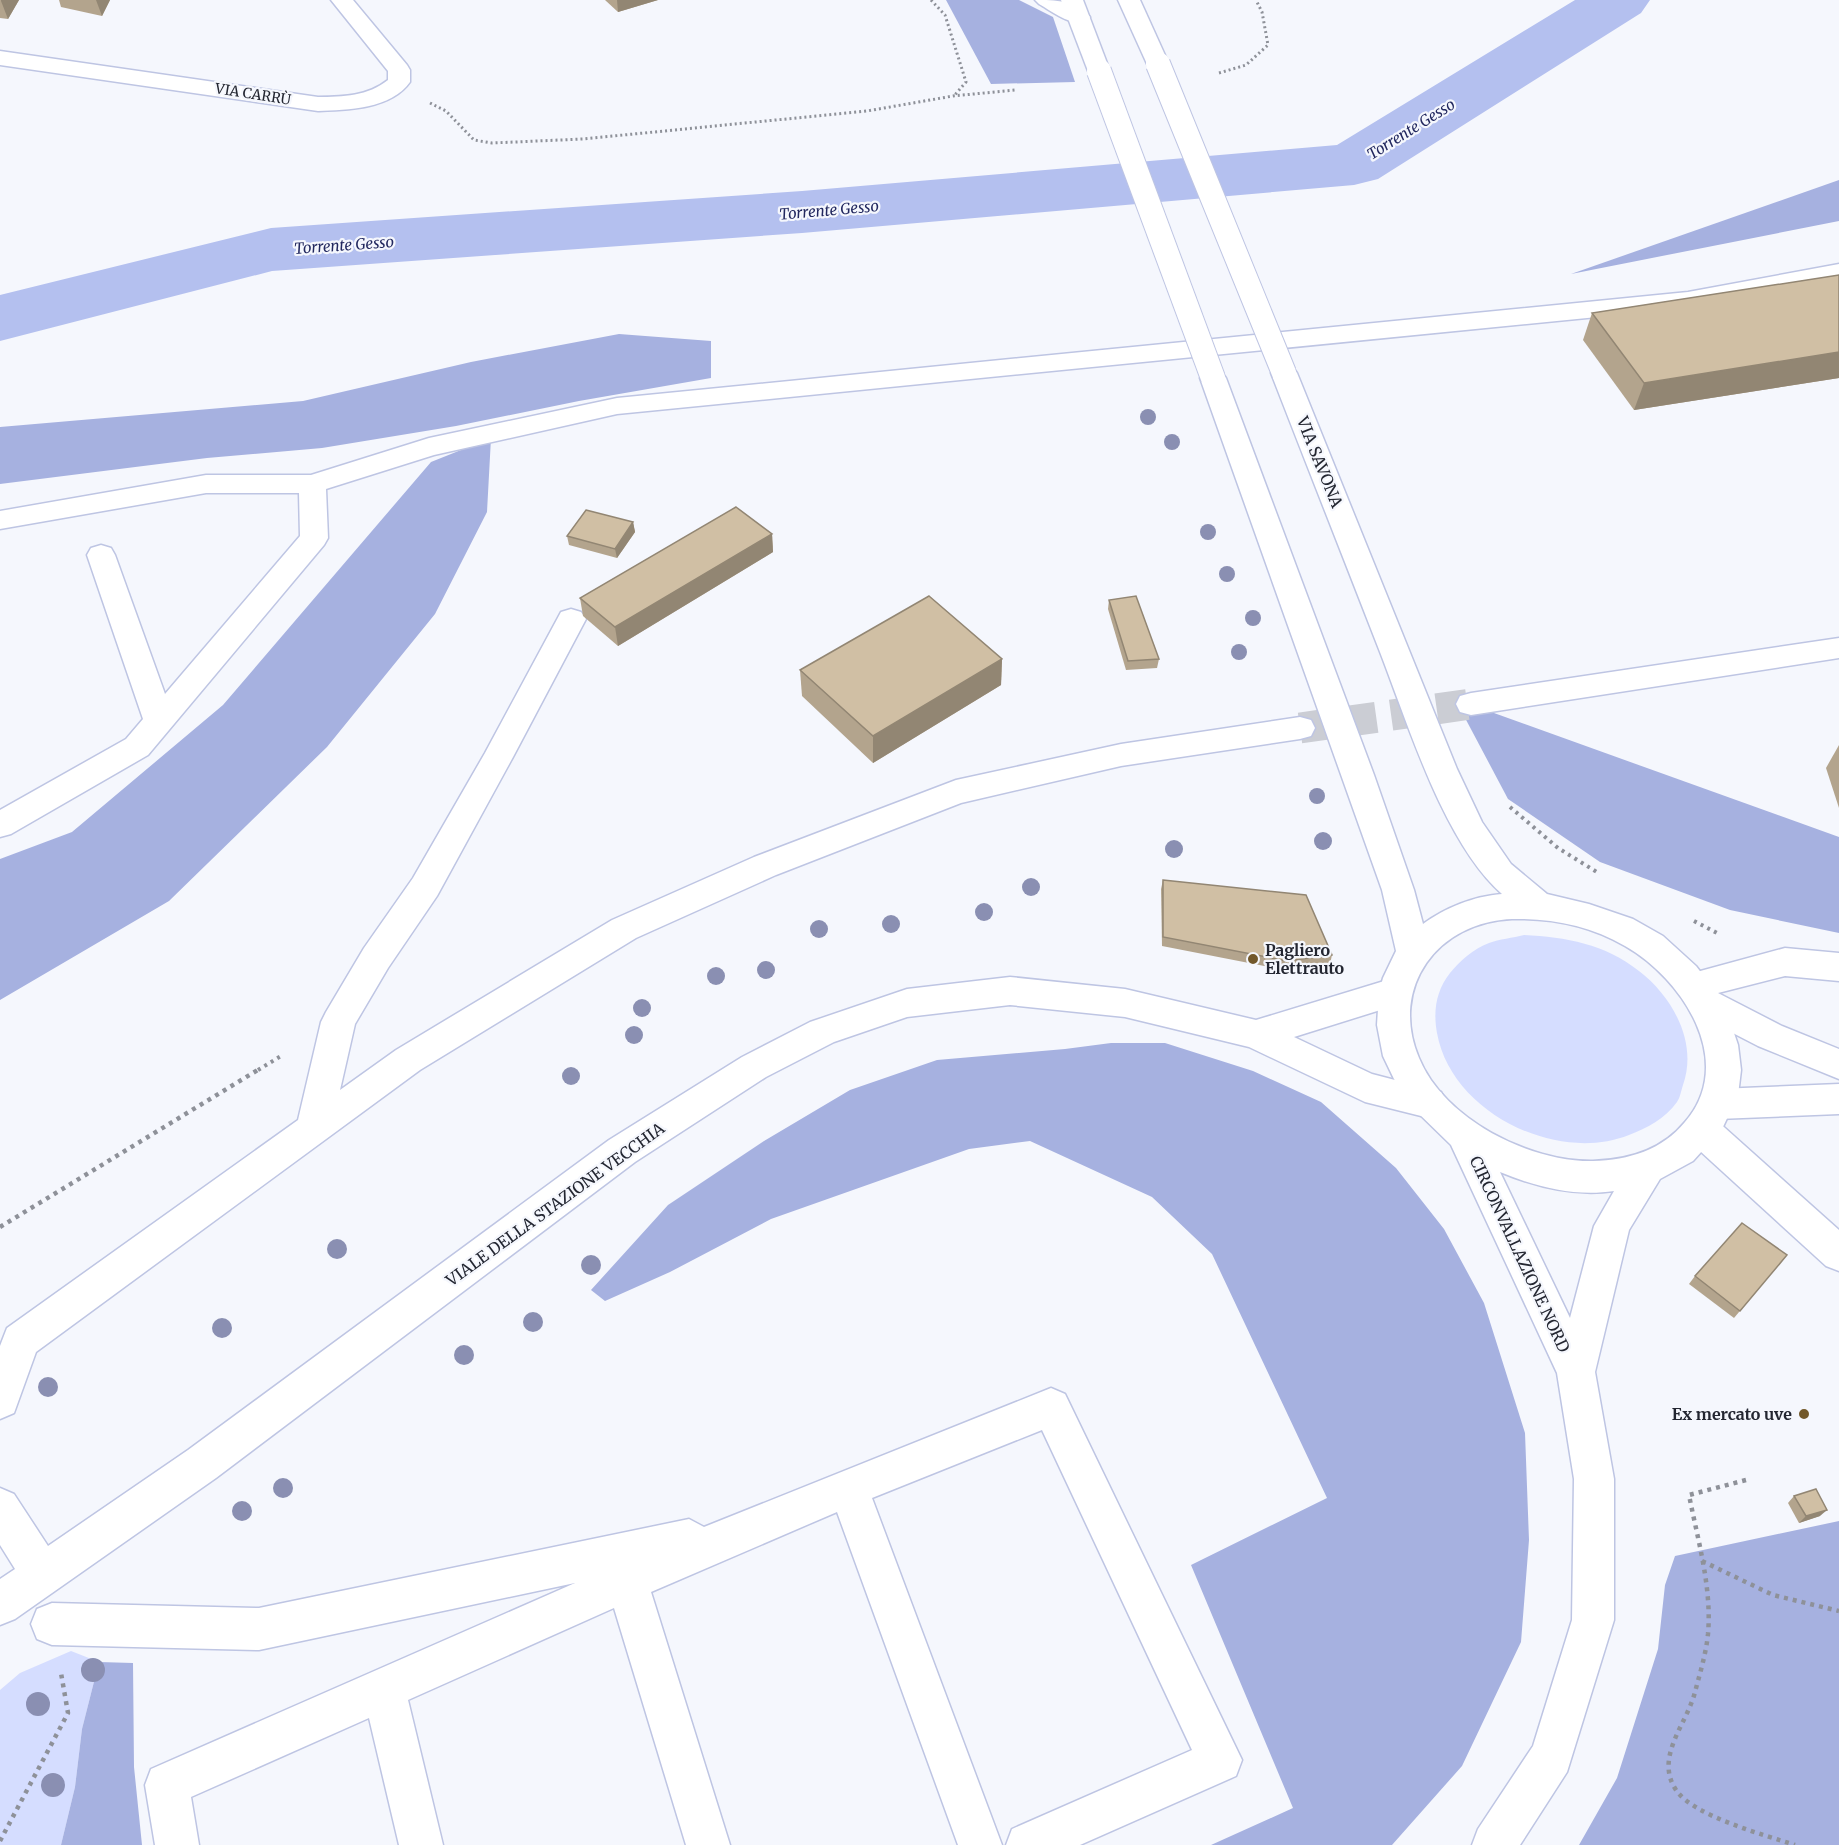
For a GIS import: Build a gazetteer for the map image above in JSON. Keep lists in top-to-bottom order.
{
  "streets": {
    "main road": [
      "VIA CARRÙ",
      "VIA SAVONA",
      "VIALE DELLA STAZIONE VECCHIA",
      "CIRCONVALLAZIONE NORD"
    ]
  },
  "water": ["Torrente Gesso"],
  "places": ["Pagliero Elettrauto", "Ex mercato uve"]
}
